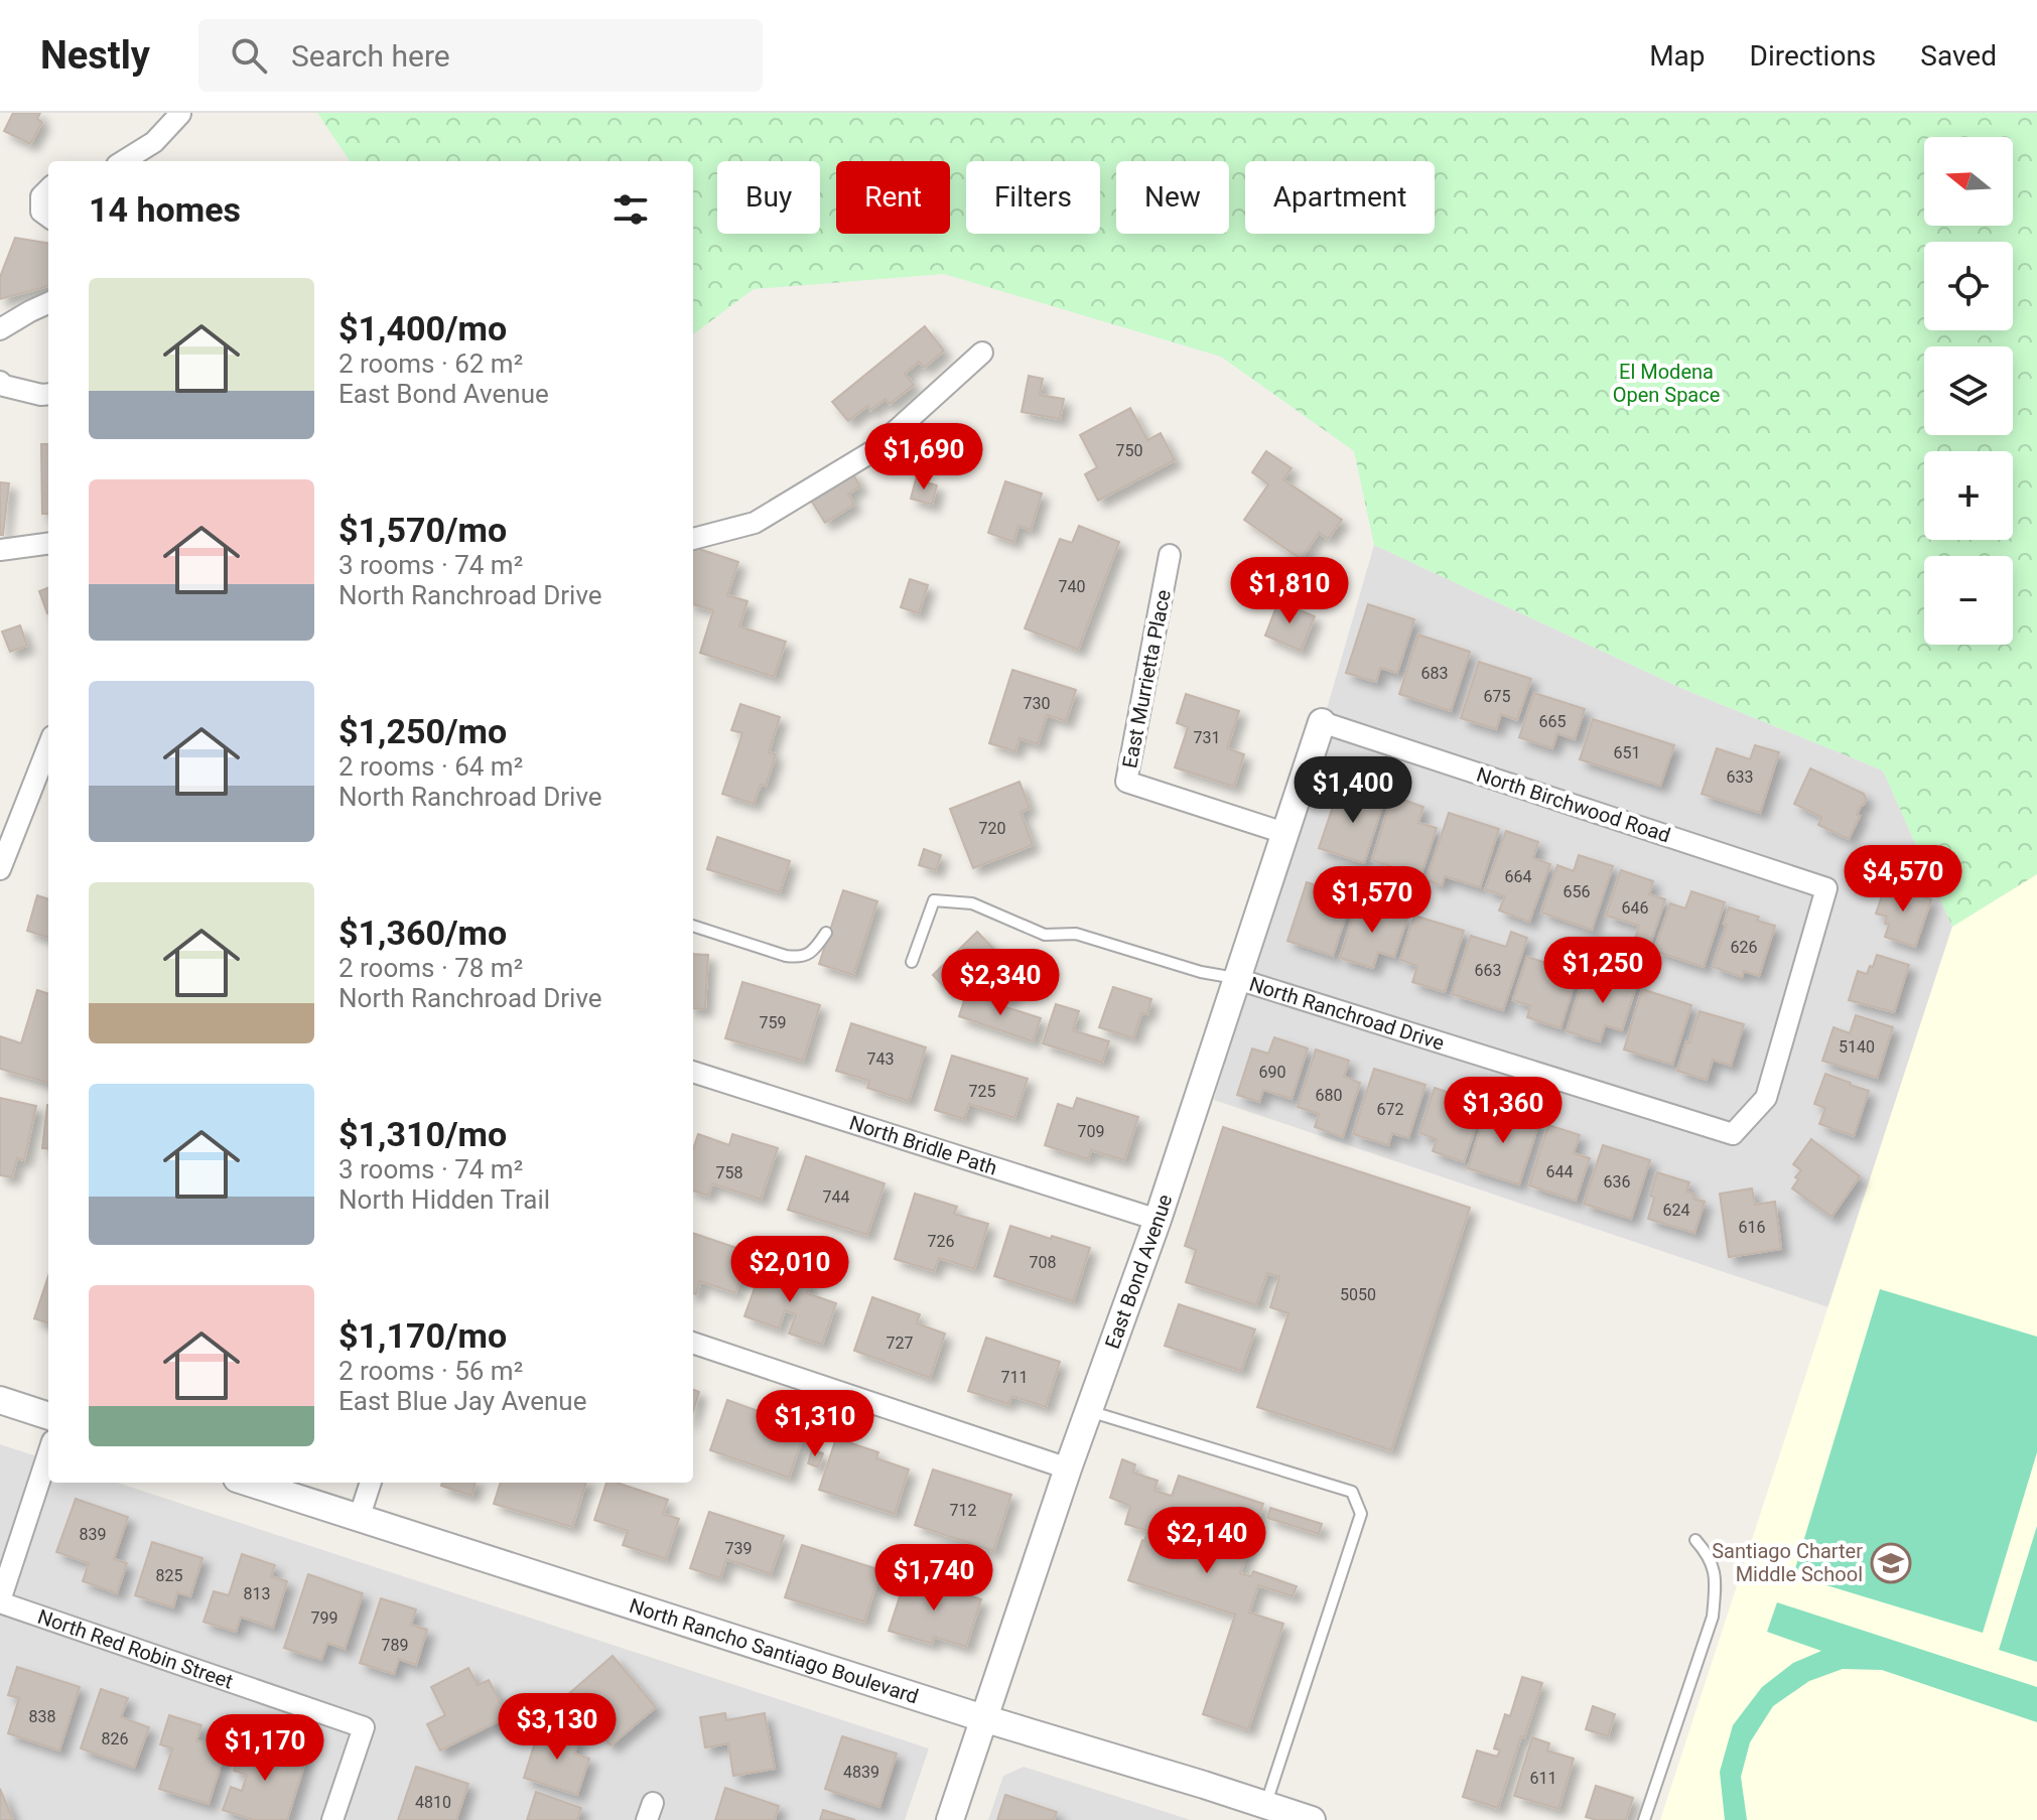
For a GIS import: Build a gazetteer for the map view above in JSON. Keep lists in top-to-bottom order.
{
  "streets": {
    "street": [
      "East Murrietta Place",
      "North Birchwood Road",
      "North Ranchroad Drive",
      "North Bridle Path",
      "East Bond Avenue",
      "North Red Robin Street",
      "North Rancho Santiago Boulevard"
    ]
  },
  "crossings": [
    ["East Murrietta Place", "East Bond Avenue"],
    ["North Birchwood Road", "North Ranchroad Drive"],
    ["North Birchwood Road", "East Bond Avenue"],
    ["North Ranchroad Drive", "East Bond Avenue"],
    ["North Bridle Path", "East Bond Avenue"],
    ["East Bond Avenue", "North Rancho Santiago Boulevard"]
  ],
  "parks": ["El Modena Open Space"],
  "places": {
    "school or university": ["Santiago Charter Middle School"]
  },
  "house_numbers": [
    "750",
    "740",
    "683",
    "675",
    "730",
    "665",
    "731",
    "651",
    "633",
    "720",
    "664",
    "656",
    "646",
    "626",
    "663",
    "759",
    "5140",
    "743",
    "690",
    "725",
    "680",
    "672",
    "709",
    "644",
    "758",
    "636",
    "744",
    "624",
    "616",
    "726",
    "708",
    "5050",
    "727",
    "711",
    "712",
    "839",
    "739",
    "825",
    "813",
    "799",
    "789",
    "838",
    "826",
    "4839",
    "611",
    "4810"
  ],
  "north": "left",
  "page": {
    "header": "Nestly",
    "search": "Search here",
    "nav": ["Map", "Directions", "Saved"],
    "map_buttons": ["+", "−"],
    "chip": [
      "Buy",
      "Rent",
      "Filters",
      "New",
      "Apartment"
    ],
    "heading": "14 homes",
    "list": [
      {
        "name": "$1,400/mo",
        "note": "2 rooms · 62 m² · East Bond Avenue"
      },
      {
        "name": "$1,570/mo",
        "note": "3 rooms · 74 m² · North Ranchroad Drive"
      },
      {
        "name": "$1,250/mo",
        "note": "2 rooms · 64 m² · North Ranchroad Drive"
      },
      {
        "name": "$1,360/mo",
        "note": "2 rooms · 78 m² · North Ranchroad Drive"
      },
      {
        "name": "$1,310/mo",
        "note": "3 rooms · 74 m² · North Hidden Trail"
      },
      {
        "name": "$1,170/mo",
        "note": "2 rooms · 56 m² · East Blue Jay Avenue"
      }
    ],
    "price": [
      "$1,690",
      "$1,810",
      "$1,400",
      "$4,570",
      "$1,570",
      "$1,250",
      "$2,340",
      "$1,360",
      "$2,010",
      "$1,310",
      "$2,140",
      "$1,740",
      "$3,130",
      "$1,170"
    ]
  }
}
